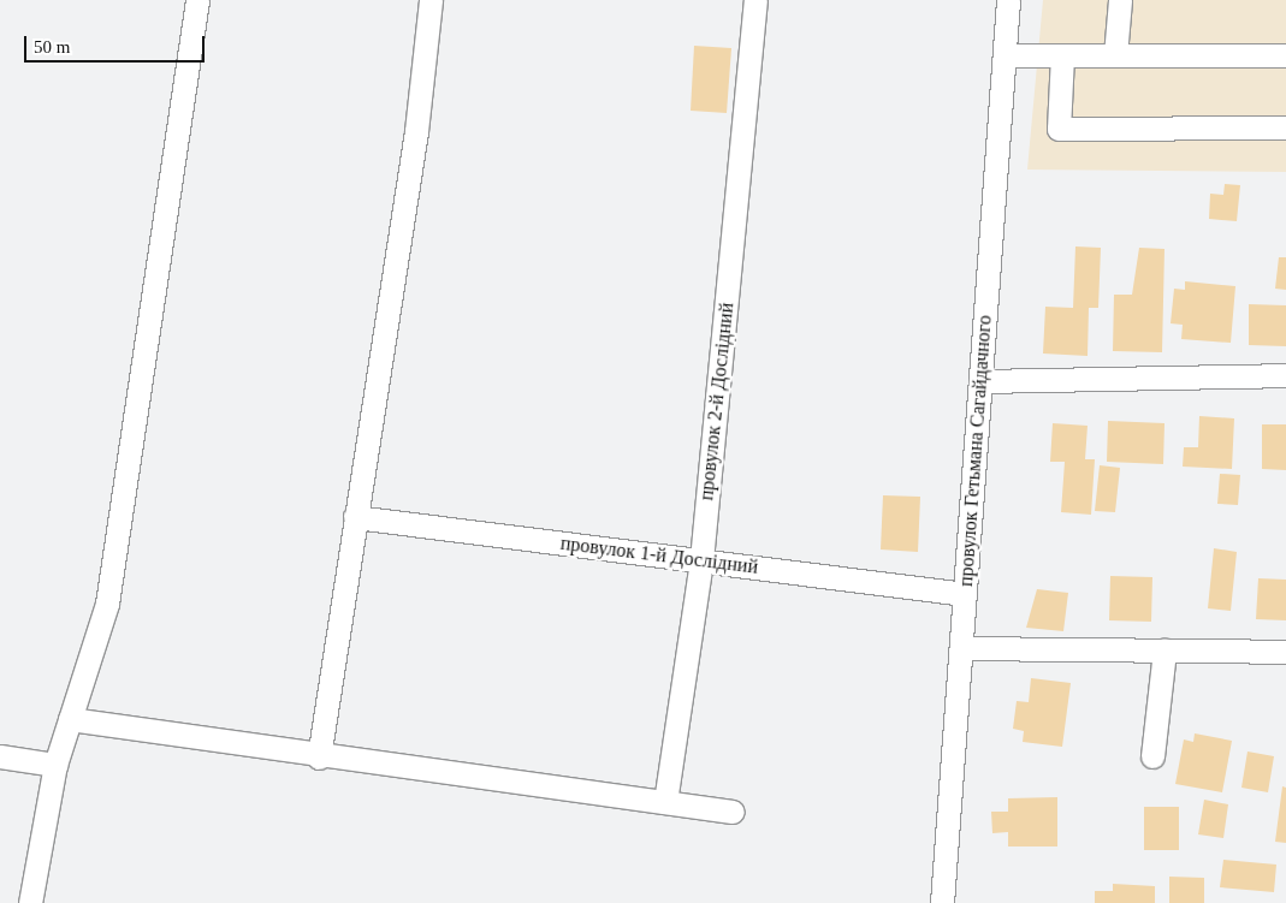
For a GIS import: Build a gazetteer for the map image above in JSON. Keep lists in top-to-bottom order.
{
  "streets": {
    "street": ["провулок 2-й Дослідний", "провулок Гетьмана Сагайдачного", "провулок 1-й Дослідний"]
  },
  "crossings": [
    ["провулок 2-й Дослідний", "провулок 1-й Дослідний"],
    ["провулок Гетьмана Сагайдачного", "провулок 1-й Дослідний"]
  ],
  "scale_bar": "50 m"
}
